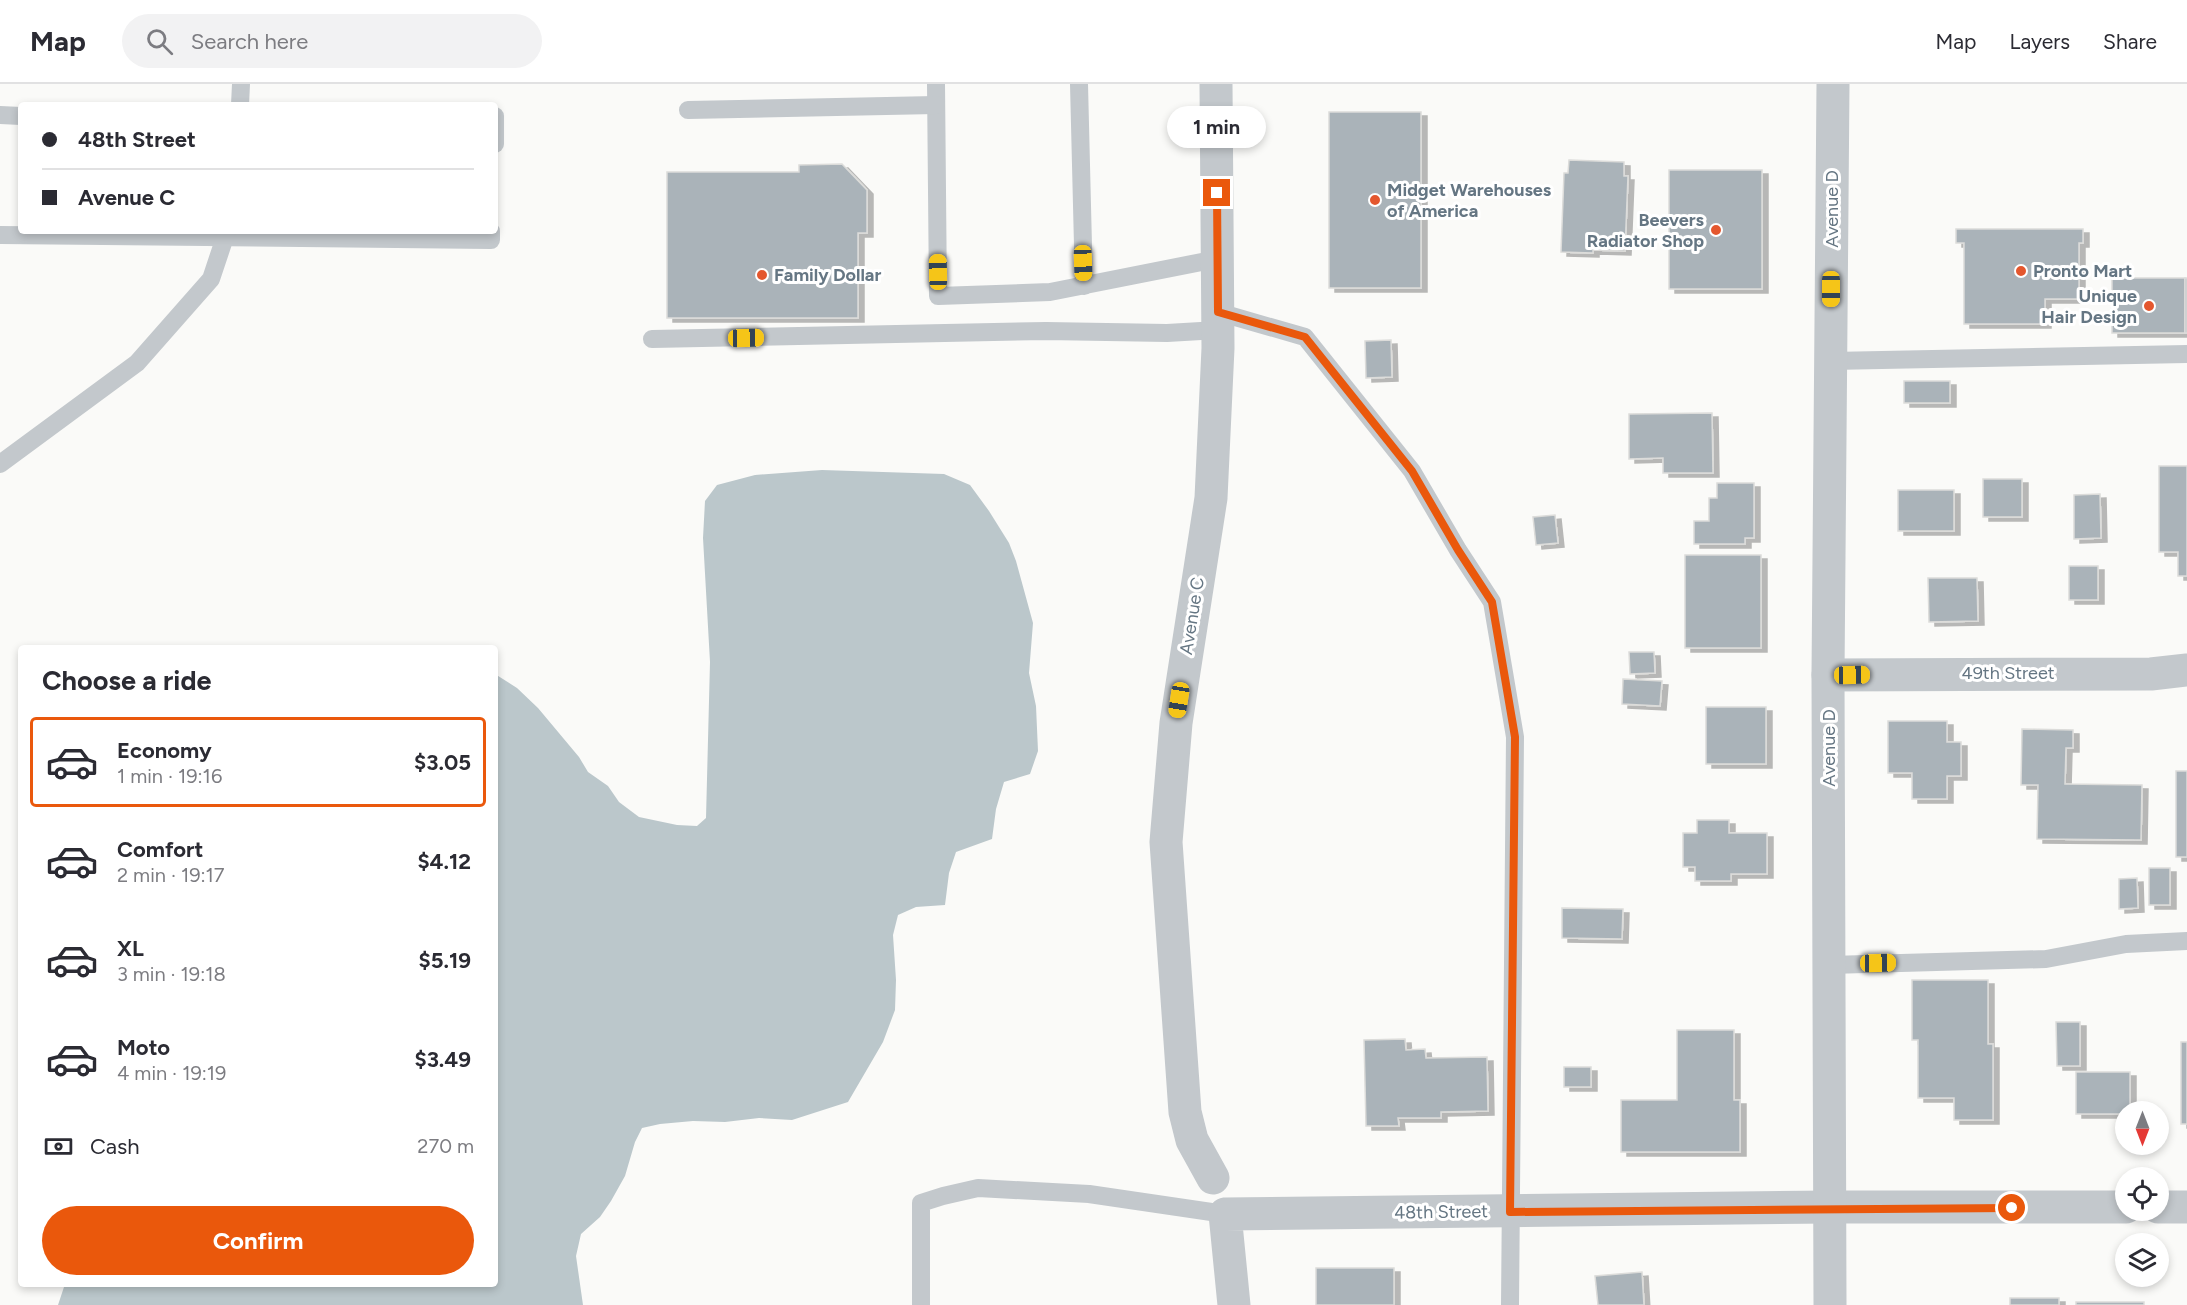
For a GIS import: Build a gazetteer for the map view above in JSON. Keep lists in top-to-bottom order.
{
  "streets": {
    "street": [
      "Avenue D",
      "Avenue C",
      "49th Street",
      "48th Street"
    ]
  },
  "crossings": [
    ["Avenue D", "49th Street"],
    ["Avenue D", "48th Street"]
  ],
  "places": [
    "Midget Warehouses of America",
    "Beevers Radiator Shop",
    "Pronto Mart",
    "Family Dollar",
    "Unique Hair Design"
  ],
  "north": "bottom",
  "page": {
    "header": "Map",
    "search": "Search here",
    "nav": ["Map", "Layers", "Share"],
    "banner": ["48th Street", "Avenue C"],
    "bubble": "1 min",
    "heading": "Choose a ride",
    "list": [
      {
        "name": "Economy",
        "note": "1 min · 19:16",
        "value": "$3.05"
      },
      {
        "name": "Comfort",
        "note": "2 min · 19:17",
        "value": "$4.12"
      },
      {
        "name": "XL",
        "note": "3 min · 19:18",
        "value": "$5.19"
      },
      {
        "name": "Moto",
        "note": "4 min · 19:19",
        "value": "$3.49"
      }
    ],
    "pay": ["Cash", "270 m"],
    "buttons": "Confirm"
  }
}
